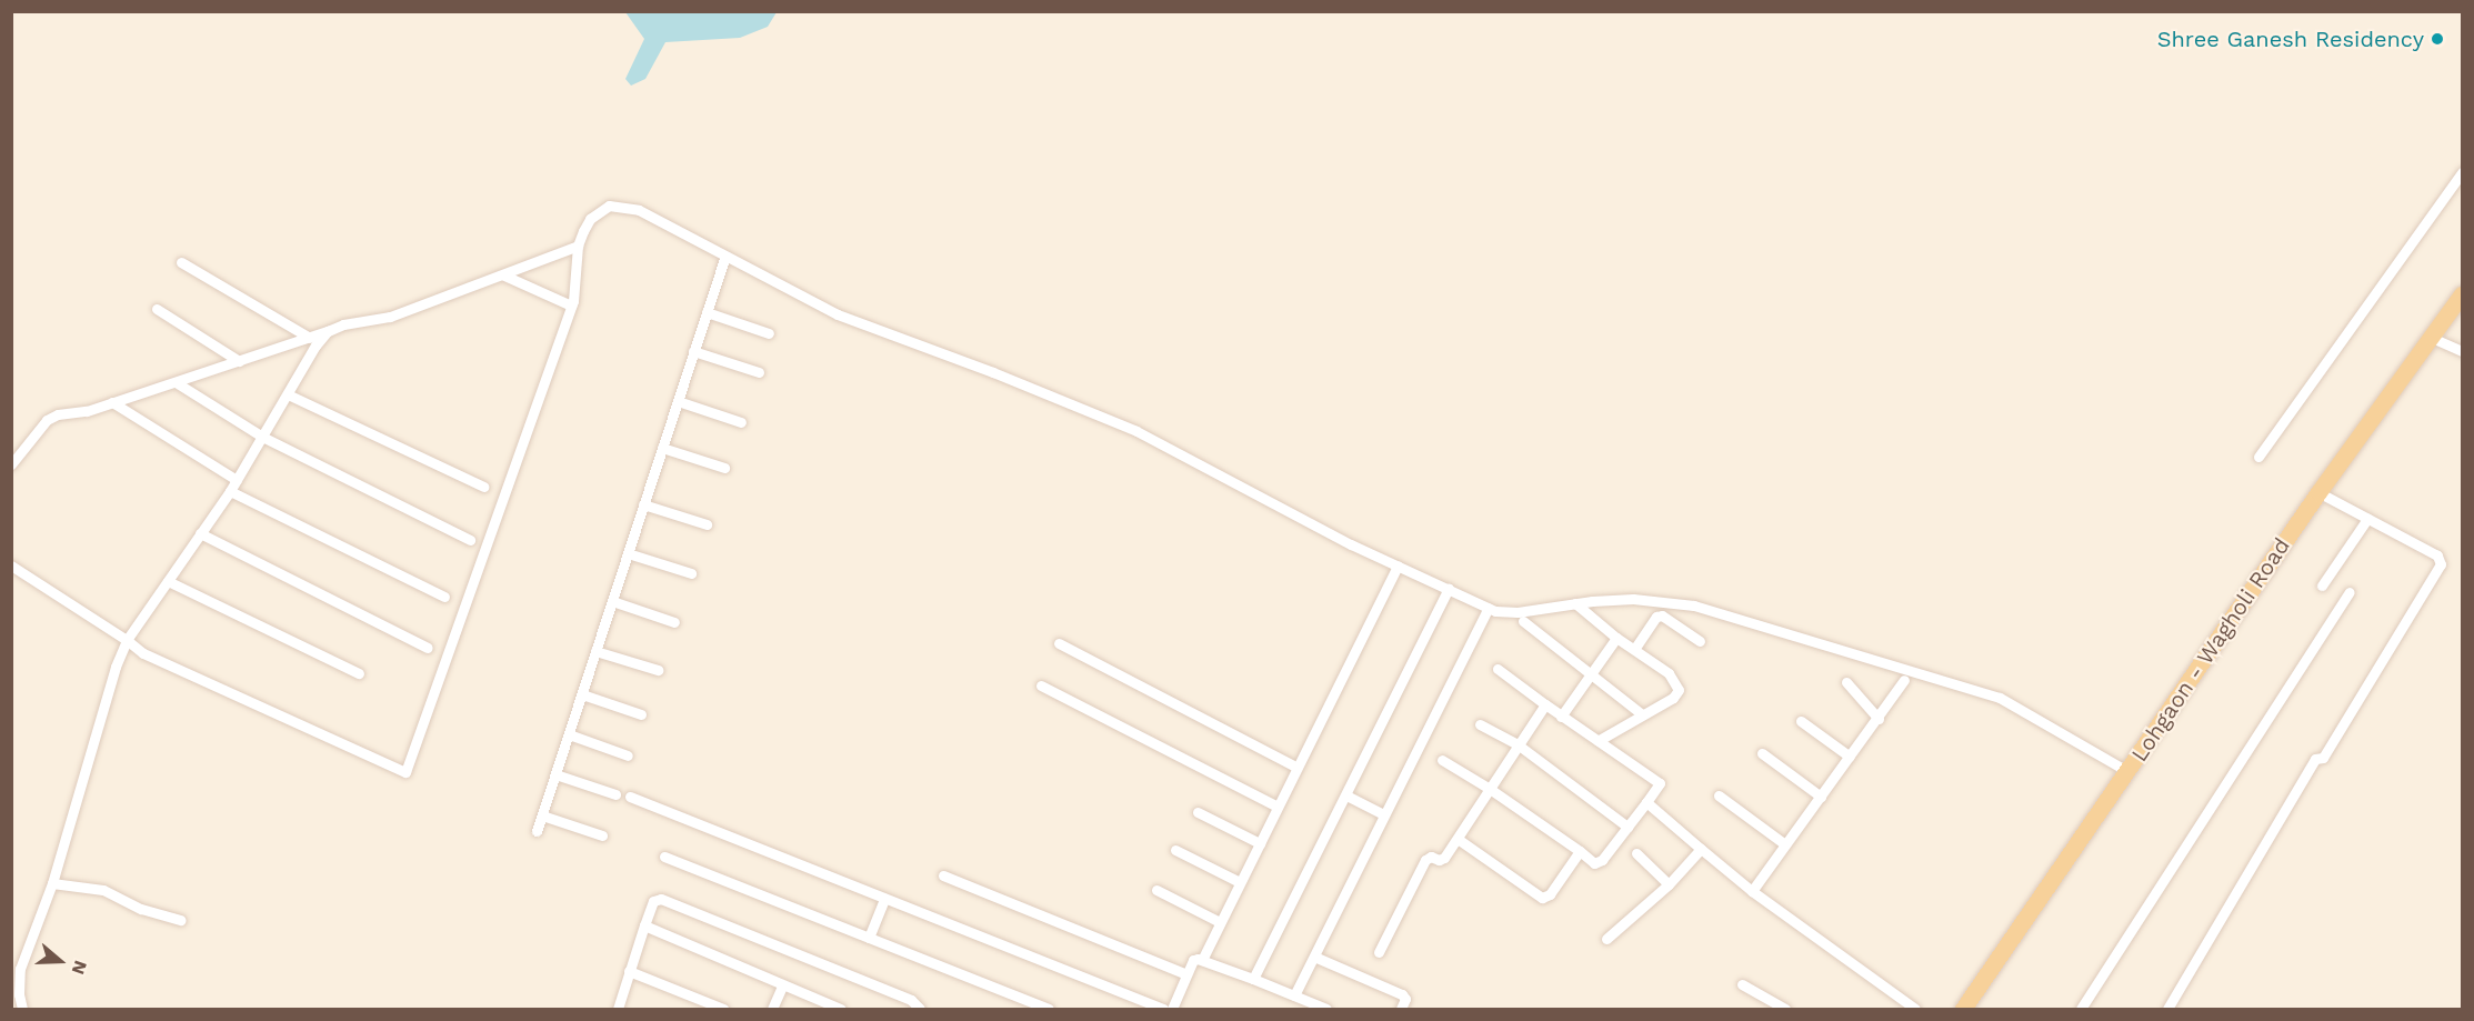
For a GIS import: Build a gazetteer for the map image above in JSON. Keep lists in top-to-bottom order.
{
  "streets": {
    "main road": ["Lohgaon - Wagholi Road"]
  },
  "places": ["Shree Ganesh Residency"],
  "north": "right"
}
